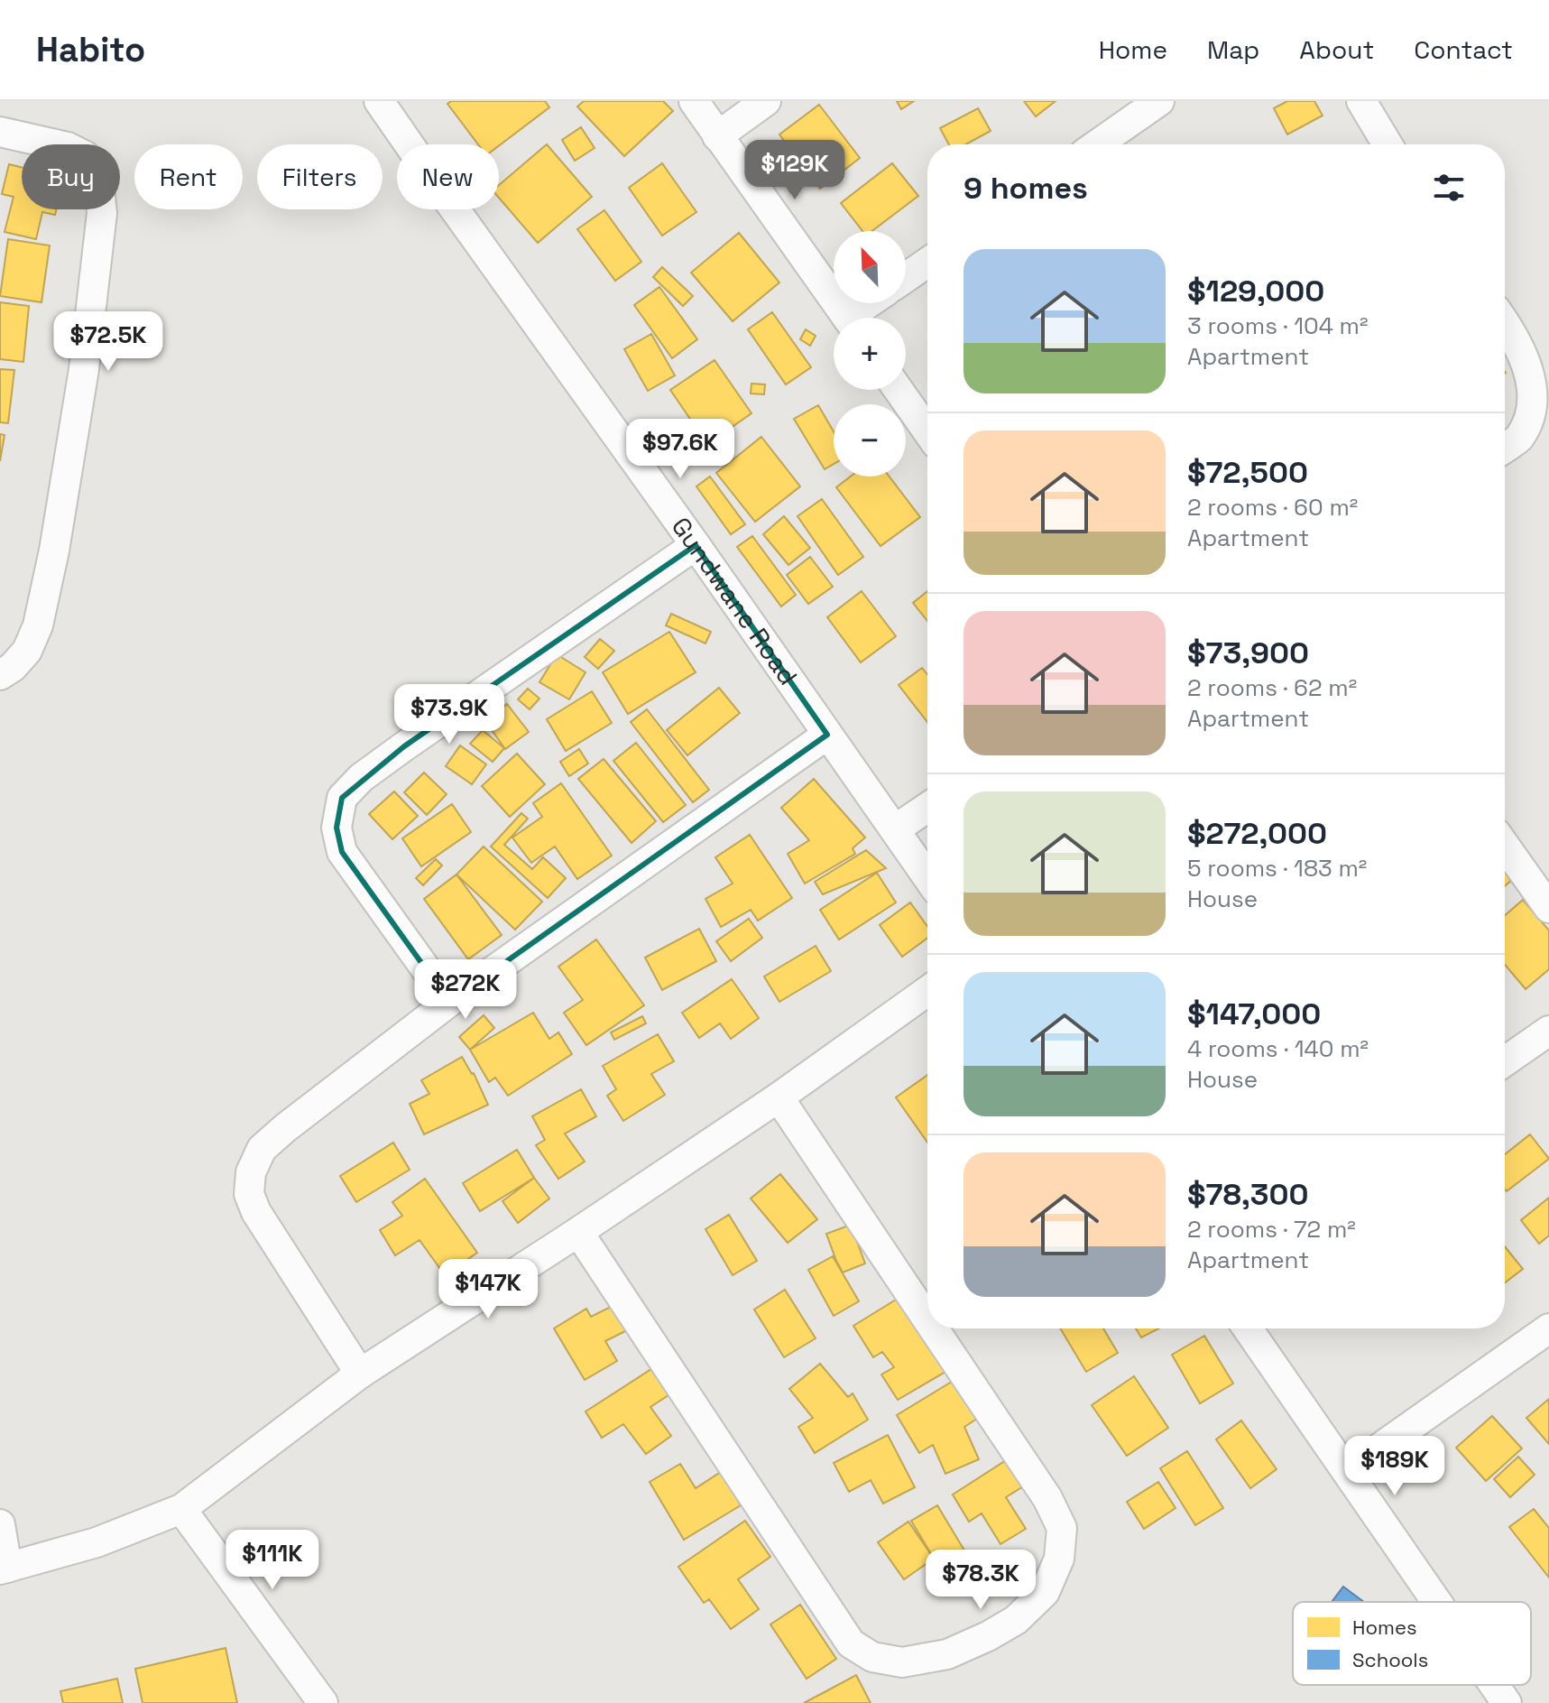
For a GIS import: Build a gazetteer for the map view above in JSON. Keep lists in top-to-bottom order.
{
  "streets": {
    "street": ["Gundwane Road"]
  },
  "legend": ["Homes", "Schools"],
  "north": "top left",
  "page": {
    "header": "Habito",
    "nav": [
      "Home",
      "Map",
      "About",
      "Contact"
    ],
    "price": [
      "$129K",
      "$72.5K",
      "$97.6K",
      "$73.9K",
      "$272K",
      "$147K",
      "$189K",
      "$111K",
      "$78.3K"
    ],
    "chip": [
      "Buy",
      "Rent",
      "Filters",
      "New"
    ],
    "heading": "9 homes",
    "map_buttons": ["+", "−"],
    "list": [
      {
        "name": "$129,000",
        "note": "3 rooms · 104 m² · Apartment"
      },
      {
        "name": "$72,500",
        "note": "2 rooms · 60 m² · Apartment"
      },
      {
        "name": "$73,900",
        "note": "2 rooms · 62 m² · Apartment"
      },
      {
        "name": "$272,000",
        "note": "5 rooms · 183 m² · House"
      },
      {
        "name": "$147,000",
        "note": "4 rooms · 140 m² · House"
      },
      {
        "name": "$78,300",
        "note": "2 rooms · 72 m² · Apartment"
      }
    ]
  }
}
